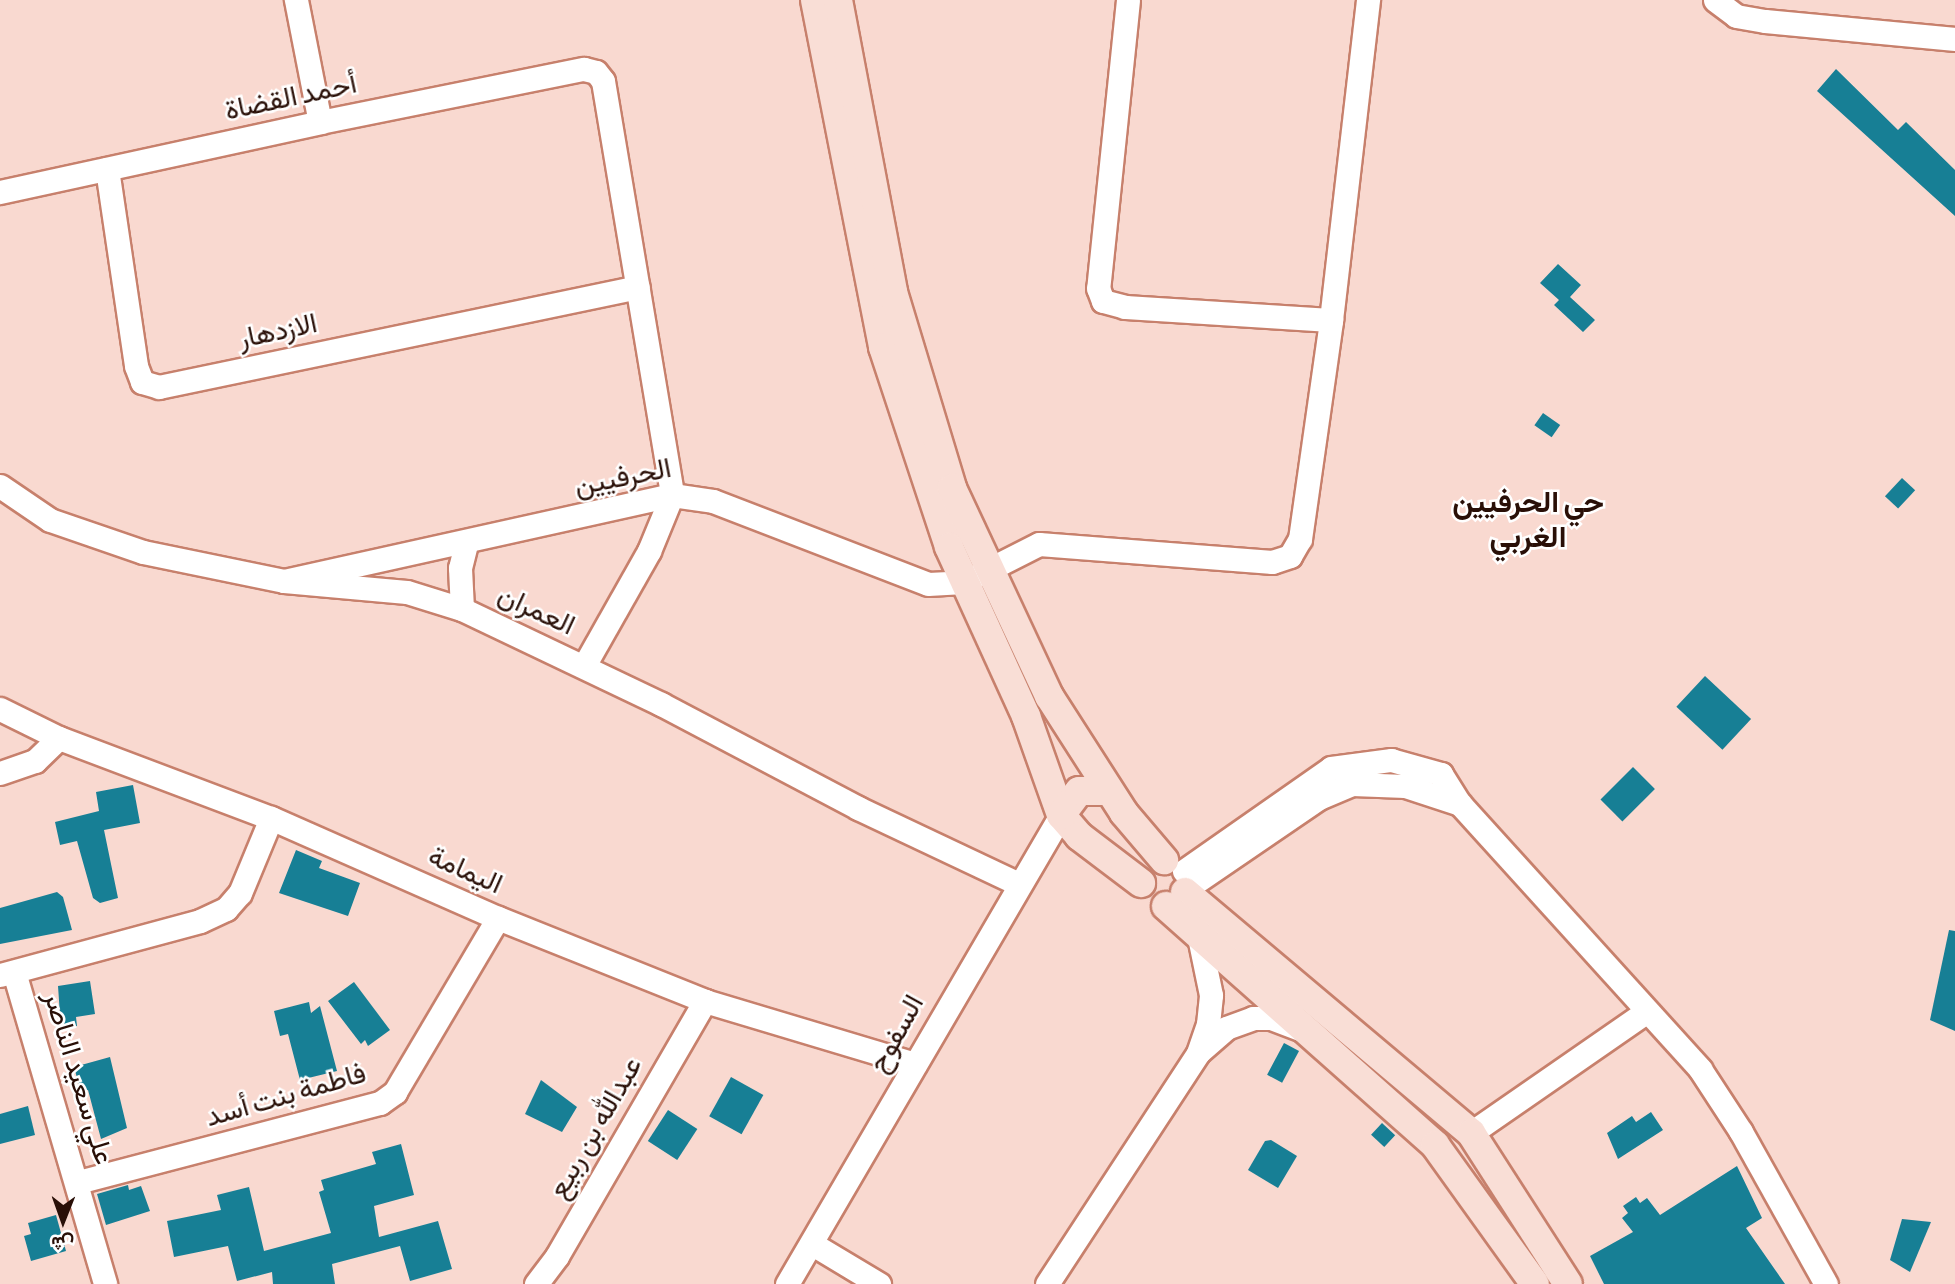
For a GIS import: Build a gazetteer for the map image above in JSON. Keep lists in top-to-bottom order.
{
  "streets": {
    "street": [
      "أحمد القضاة",
      "الازدهار",
      "الحرفيين",
      "العمران",
      "اليمامة",
      "السفوح",
      "علي سعيد الناصر",
      "فاطمة بنت أسد",
      "عبدالله بن ربيع"
    ]
  },
  "crossings": [
    ["أحمد القضاة", "الازدهار"],
    ["الحرفيين", "العمران"],
    ["العمران", "السفوح"],
    ["اليمامة", "السفوح"],
    ["اليمامة", "فاطمة بنت أسد"],
    ["اليمامة", "عبدالله بن ربيع"],
    ["علي سعيد الناصر", "فاطمة بنت أسد"]
  ],
  "districts": ["حي الحرفيين الغربي"],
  "north": "bottom"
}
